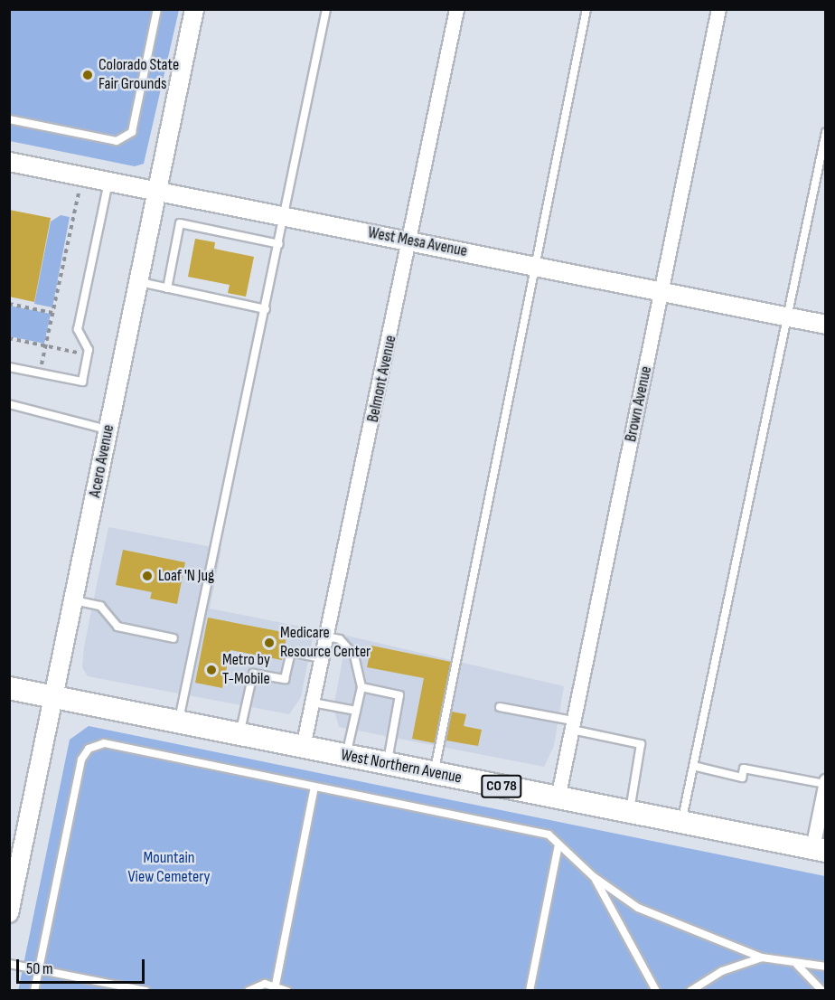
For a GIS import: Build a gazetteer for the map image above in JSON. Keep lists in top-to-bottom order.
{
  "streets": {
    "main road": ["West Northern Avenue", "CO 78"],
    "street": [
      "West Mesa Avenue",
      "Belmont Avenue",
      "Brown Avenue",
      "Acero Avenue"
    ]
  },
  "crossings": [
    ["West Mesa Avenue", "Belmont Avenue"],
    ["West Mesa Avenue", "Brown Avenue"],
    ["West Mesa Avenue", "Acero Avenue"],
    ["Belmont Avenue", "West Northern Avenue"],
    ["Brown Avenue", "West Northern Avenue"],
    ["Acero Avenue", "West Northern Avenue"]
  ],
  "parks": ["Mountain View Cemetery"],
  "places": [
    "Colorado State Fair Grounds",
    "Loaf 'N Jug",
    "Medicare Resource Center",
    "Metro by T-Mobile"
  ],
  "scale_bar": "50 m"
}
